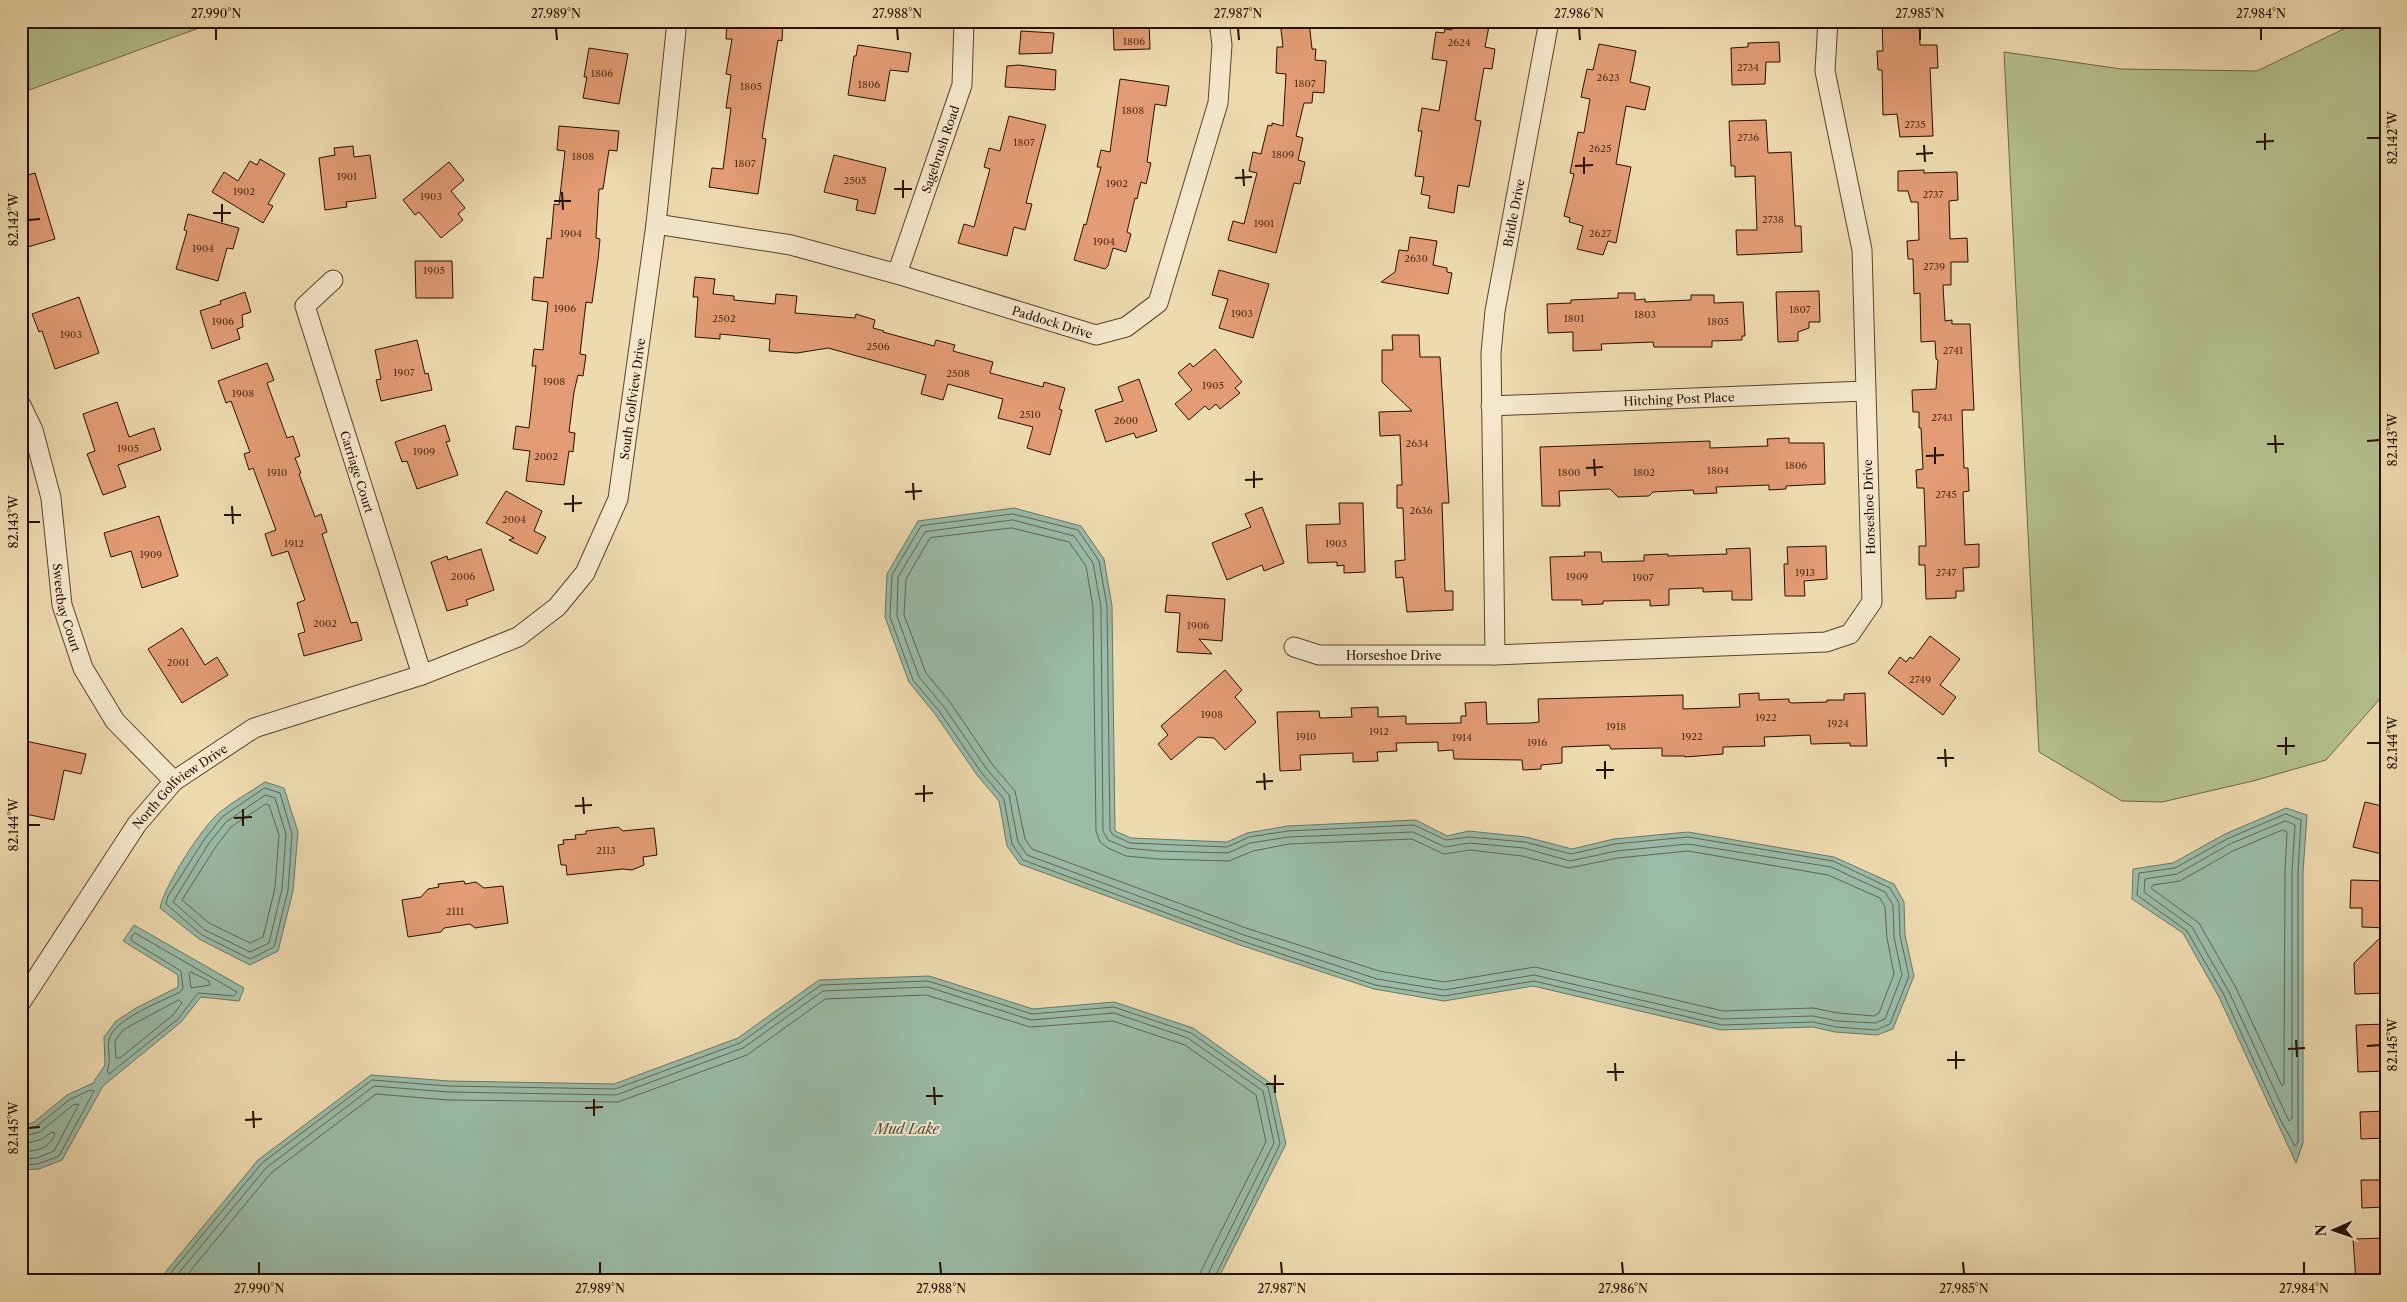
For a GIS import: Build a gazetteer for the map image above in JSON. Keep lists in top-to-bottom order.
{
  "streets": {
    "street": [
      "Sagebrush Road",
      "Bridle Drive",
      "Paddock Drive",
      "South Golfview Drive",
      "Hitching Post Place",
      "Carriage Court",
      "Horseshoe Drive",
      "Sweetbay Court",
      "North Golfview Drive"
    ]
  },
  "crossings": [
    ["Sagebrush Road", "Paddock Drive"],
    ["Bridle Drive", "Hitching Post Place"],
    ["Paddock Drive", "South Golfview Drive"],
    ["South Golfview Drive", "Carriage Court"],
    ["South Golfview Drive", "North Golfview Drive"],
    ["Hitching Post Place", "Horseshoe Drive"],
    ["Carriage Court", "North Golfview Drive"],
    ["Sweetbay Court", "North Golfview Drive"]
  ],
  "water": ["Mud Lake"],
  "house_numbers": [
    "1806",
    "2624",
    "2734",
    "1806",
    "2623",
    "1807",
    "1806",
    "1805",
    "1808",
    "2735",
    "2736",
    "1807",
    "2625",
    "1809",
    "1808",
    "1807",
    "1901",
    "2505",
    "1902",
    "1902",
    "2737",
    "1903",
    "2738",
    "1901",
    "1904",
    "2627",
    "1904",
    "1904",
    "2630",
    "2739",
    "1905",
    "1906",
    "1807",
    "1903",
    "1803",
    "2502",
    "1801",
    "1906",
    "1805",
    "1903",
    "2506",
    "2741",
    "1907",
    "2508",
    "1908",
    "1905",
    "1908",
    "2510",
    "2743",
    "2600",
    "2634",
    "1905",
    "1909",
    "2002",
    "1806",
    "1804",
    "1910",
    "1800",
    "1802",
    "2745",
    "2636",
    "2004",
    "1912",
    "1903",
    "1909",
    "1913",
    "2747",
    "2006",
    "1909",
    "1907",
    "2002",
    "1906",
    "2001",
    "2749",
    "1908",
    "1922",
    "1924",
    "1918",
    "1912",
    "1910",
    "1922",
    "1914",
    "1916",
    "2113",
    "2111"
  ],
  "north": "left",
  "coordinates": [
    "27.990°N",
    "27.989°N",
    "27.988°N",
    "27.987°N",
    "27.986°N",
    "27.985°N",
    "27.984°N",
    "82.142°W",
    "82.143°W",
    "82.144°W",
    "82.145°W"
  ]
}
